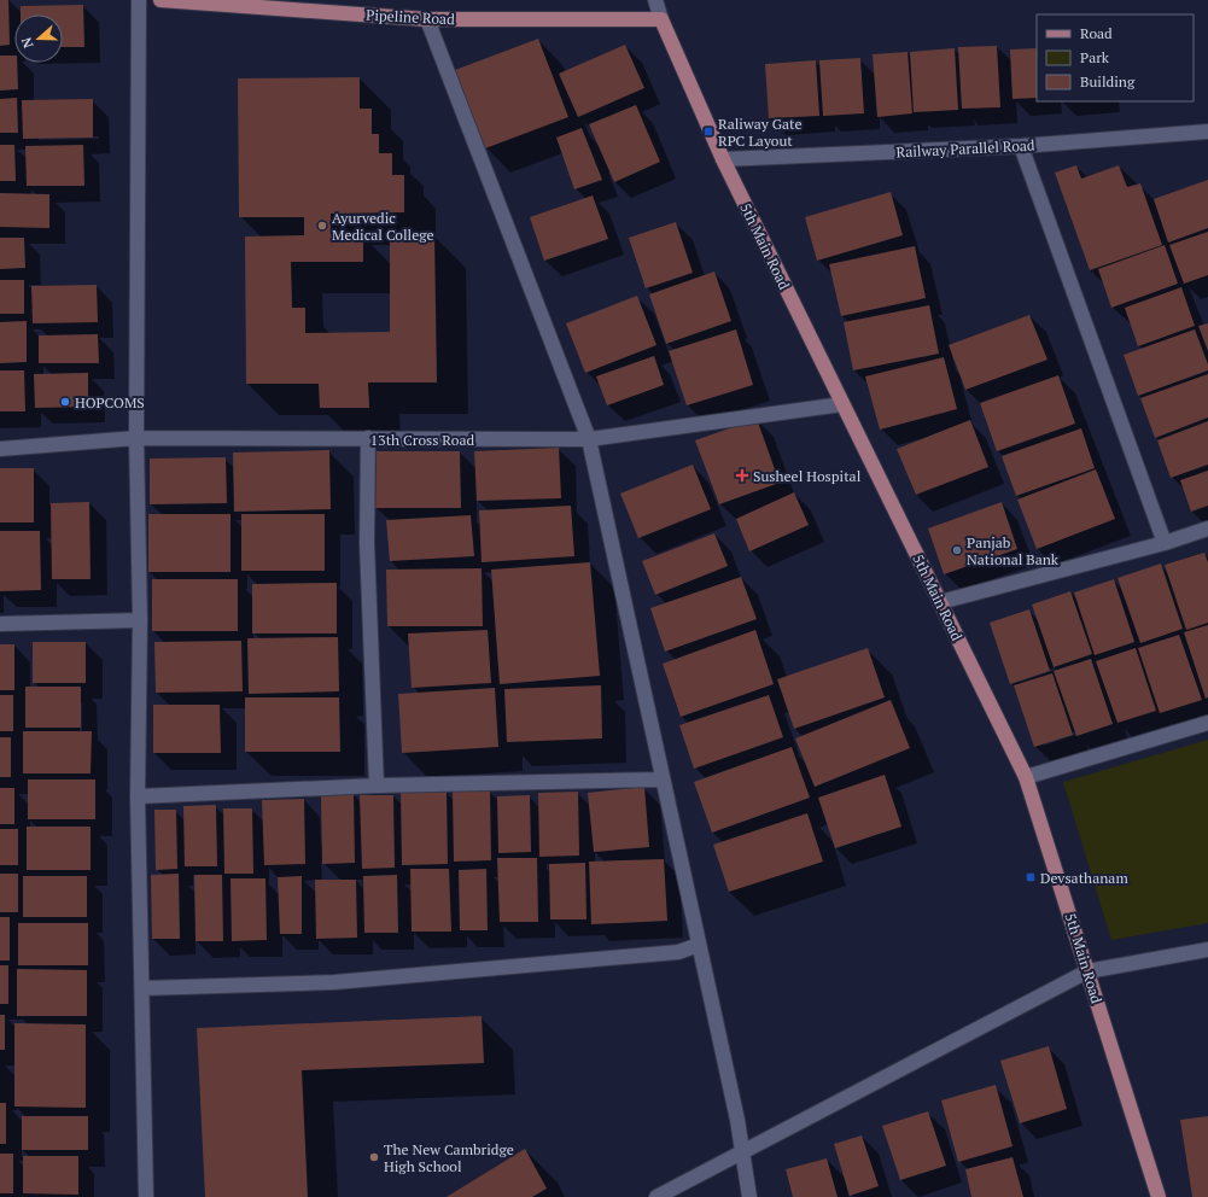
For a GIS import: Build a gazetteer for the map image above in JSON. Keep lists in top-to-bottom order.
{
  "streets": {
    "main road": ["Pipeline Road", "5th Main Road"],
    "street": ["Railway Parallel Road", "13th Cross Road"]
  },
  "crossings": [
    ["Pipeline Road", "5th Main Road"],
    ["Railway Parallel Road", "5th Main Road"],
    ["5th Main Road", "13th Cross Road"]
  ],
  "places": {
    "transit": ["Raliway Gate RPC Layout", "Devsathanam"],
    "other": [
      "Ayurvedic Medical College",
      "HOPCOMS",
      "Panjab National Bank",
      "The New Cambridge High School"
    ],
    "health": ["Susheel Hospital"]
  },
  "legend": ["Road", "Park", "Building"],
  "north": "left"
}
